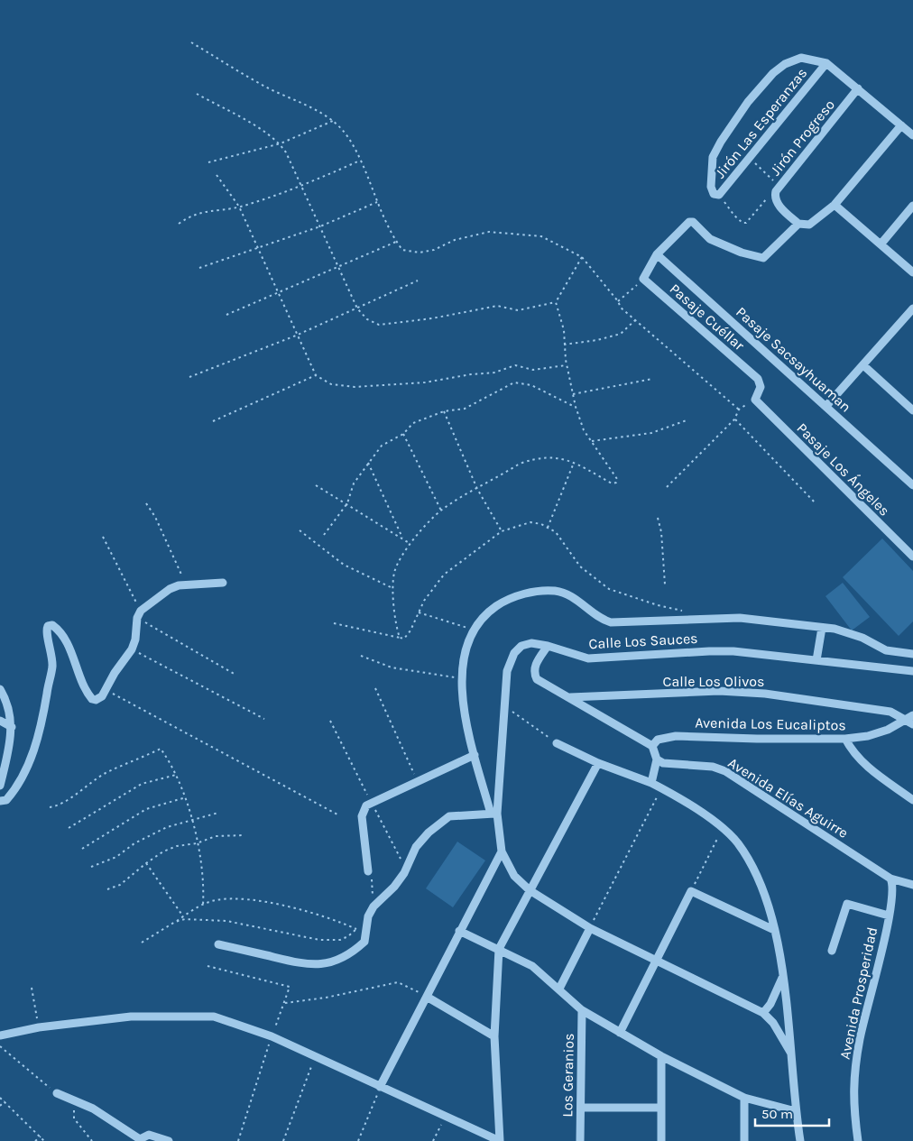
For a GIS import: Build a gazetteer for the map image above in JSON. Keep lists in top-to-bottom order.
{
  "streets": {
    "street": [
      "Jirón Las Esperanzas",
      "Jirón Progreso",
      "Pasaje Cuéllar",
      "Pasaje Sacsayhuaman",
      "Pasaje Los Ángeles",
      "Calle Los Sauces",
      "Calle Los Olivos",
      "Avenida Los Eucaliptos",
      "Avenida Elías Aguirre",
      "Avenida Prosperidad",
      "Los Geranios"
    ]
  },
  "crossings": [
    ["Pasaje Cuéllar", "Pasaje Los Ángeles"],
    ["Calle Los Olivos", "Avenida Los Eucaliptos"],
    ["Avenida Elías Aguirre", "Avenida Prosperidad"]
  ],
  "scale_bar": "50 m"
}
